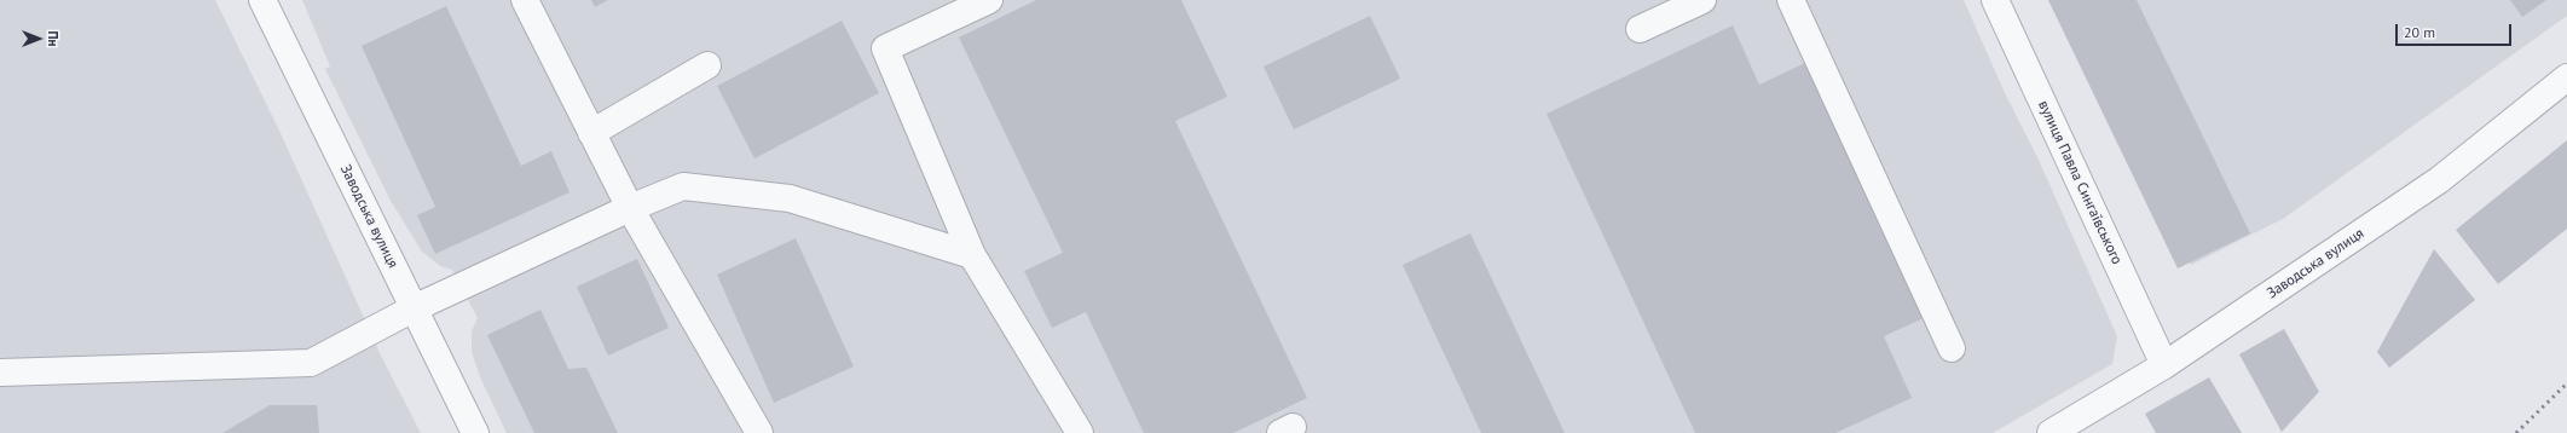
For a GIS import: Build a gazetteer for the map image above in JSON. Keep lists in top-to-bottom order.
{
  "streets": {
    "street": ["вулиця Павла Сингаївського", "Заводська вулиця"]
  },
  "crossings": [
    ["вулиця Павла Сингаївського", "Заводська вулиця"]
  ],
  "scale_bar": "20 m",
  "north": "right"
}
